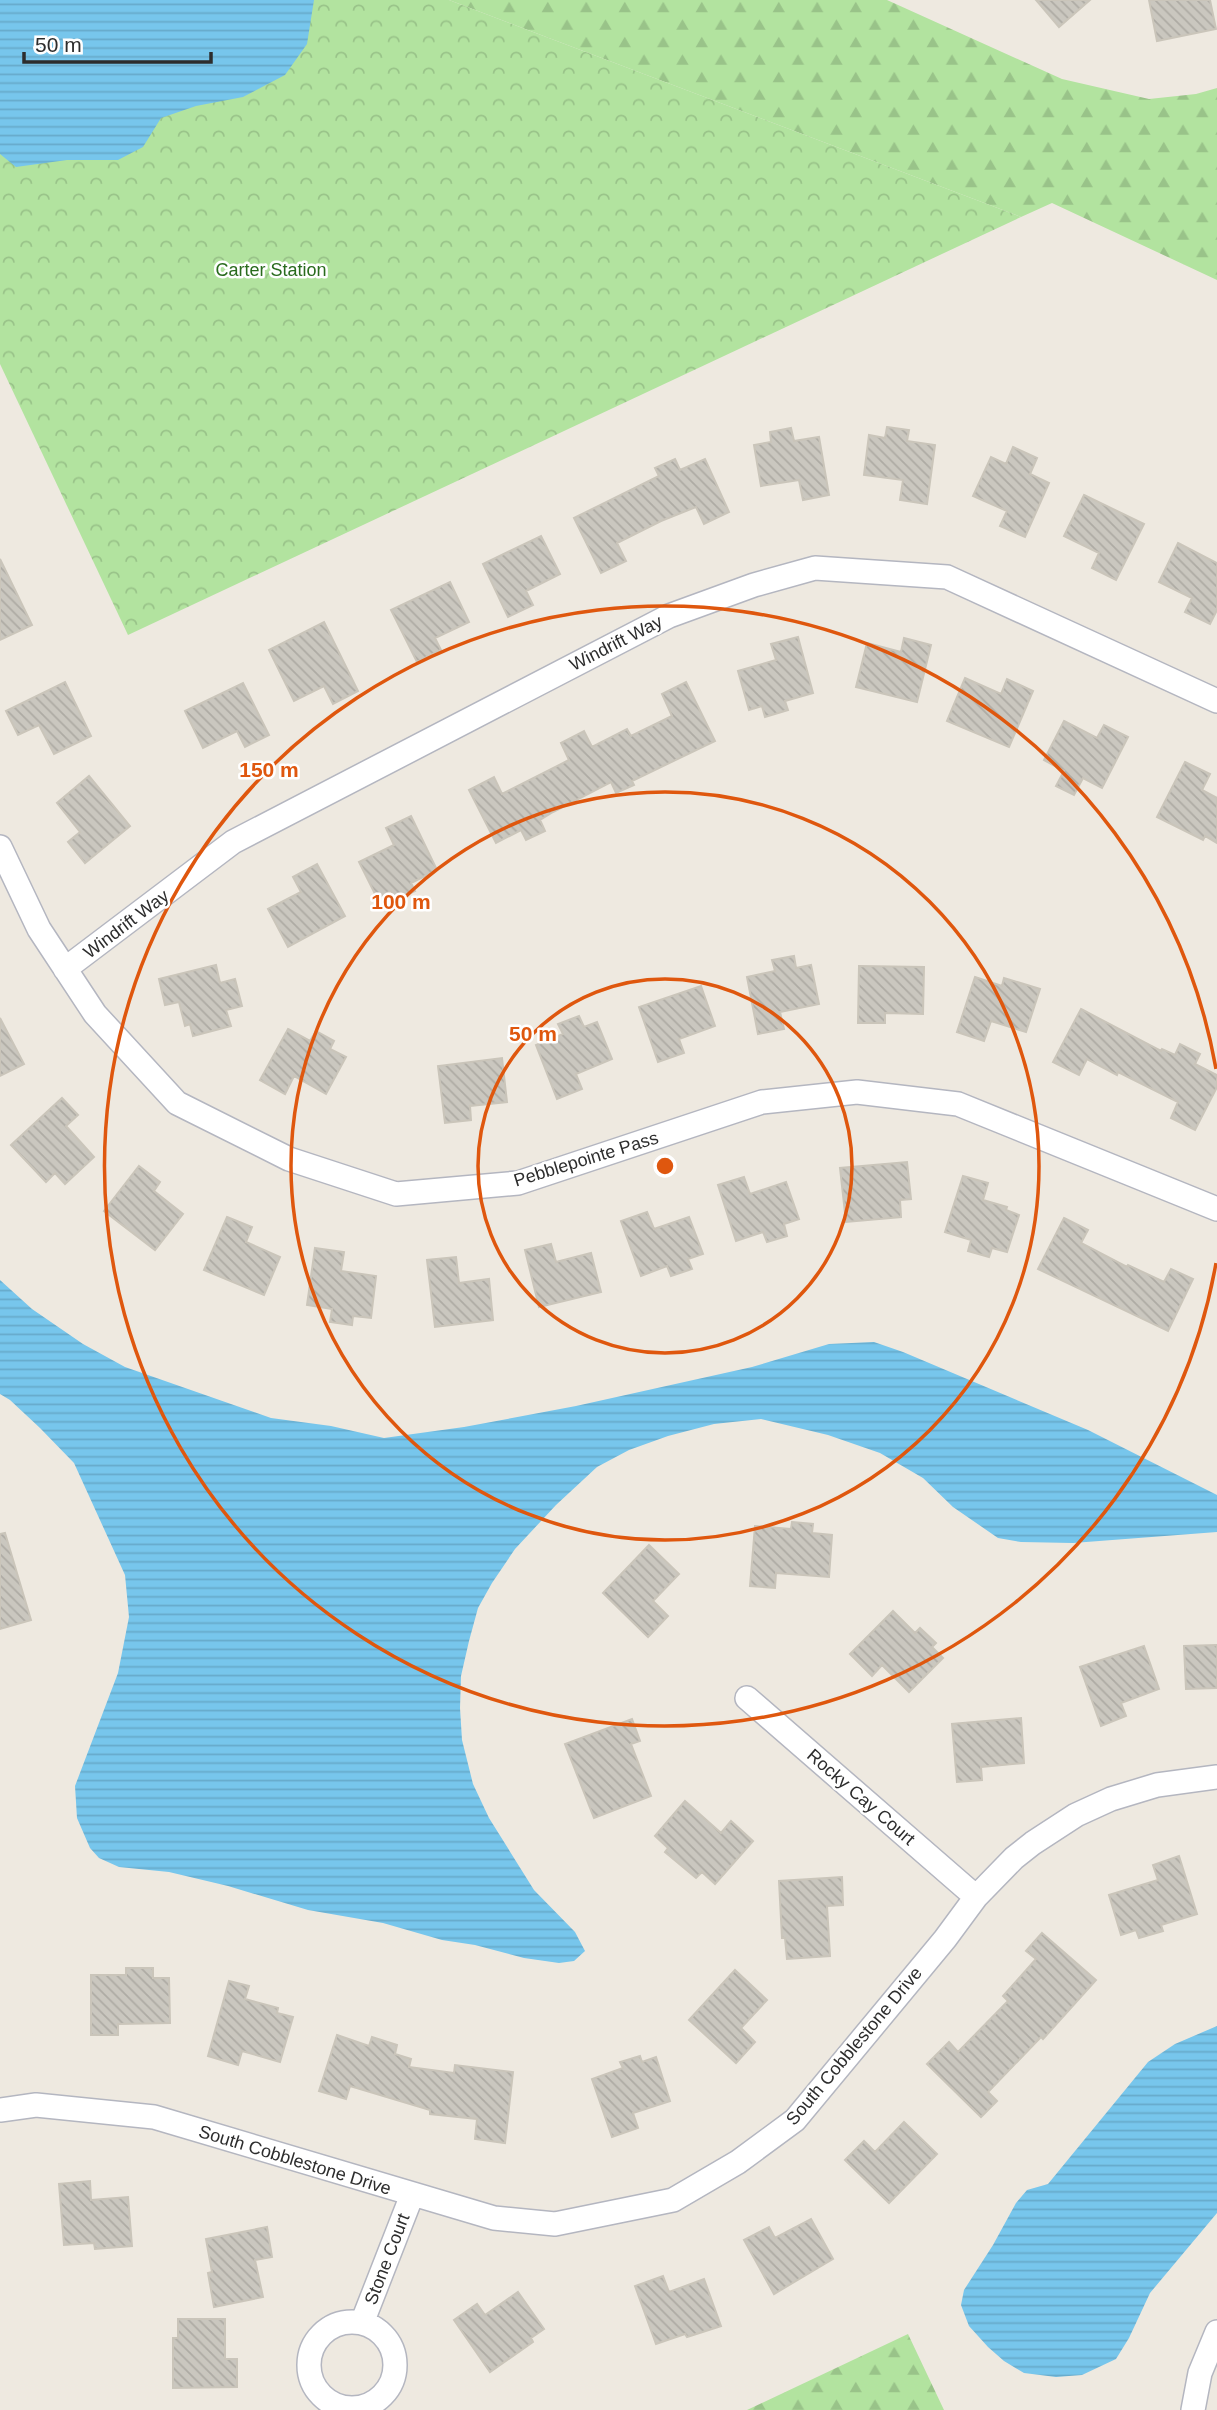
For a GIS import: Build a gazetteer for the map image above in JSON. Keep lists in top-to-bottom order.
{
  "streets": {
    "street": [
      "Windrift Way",
      "Pebblepointe Pass",
      "Rocky Cay Court",
      "South Cobblestone Drive",
      "Stone Court"
    ]
  },
  "crossings": [
    ["Windrift Way", "Pebblepointe Pass"],
    ["Rocky Cay Court", "South Cobblestone Drive"],
    ["South Cobblestone Drive", "Stone Court"]
  ],
  "parks": ["Carter Station"],
  "scale_bar": "50 m",
  "rings": ["150 m", "100 m", "50 m"]
}
